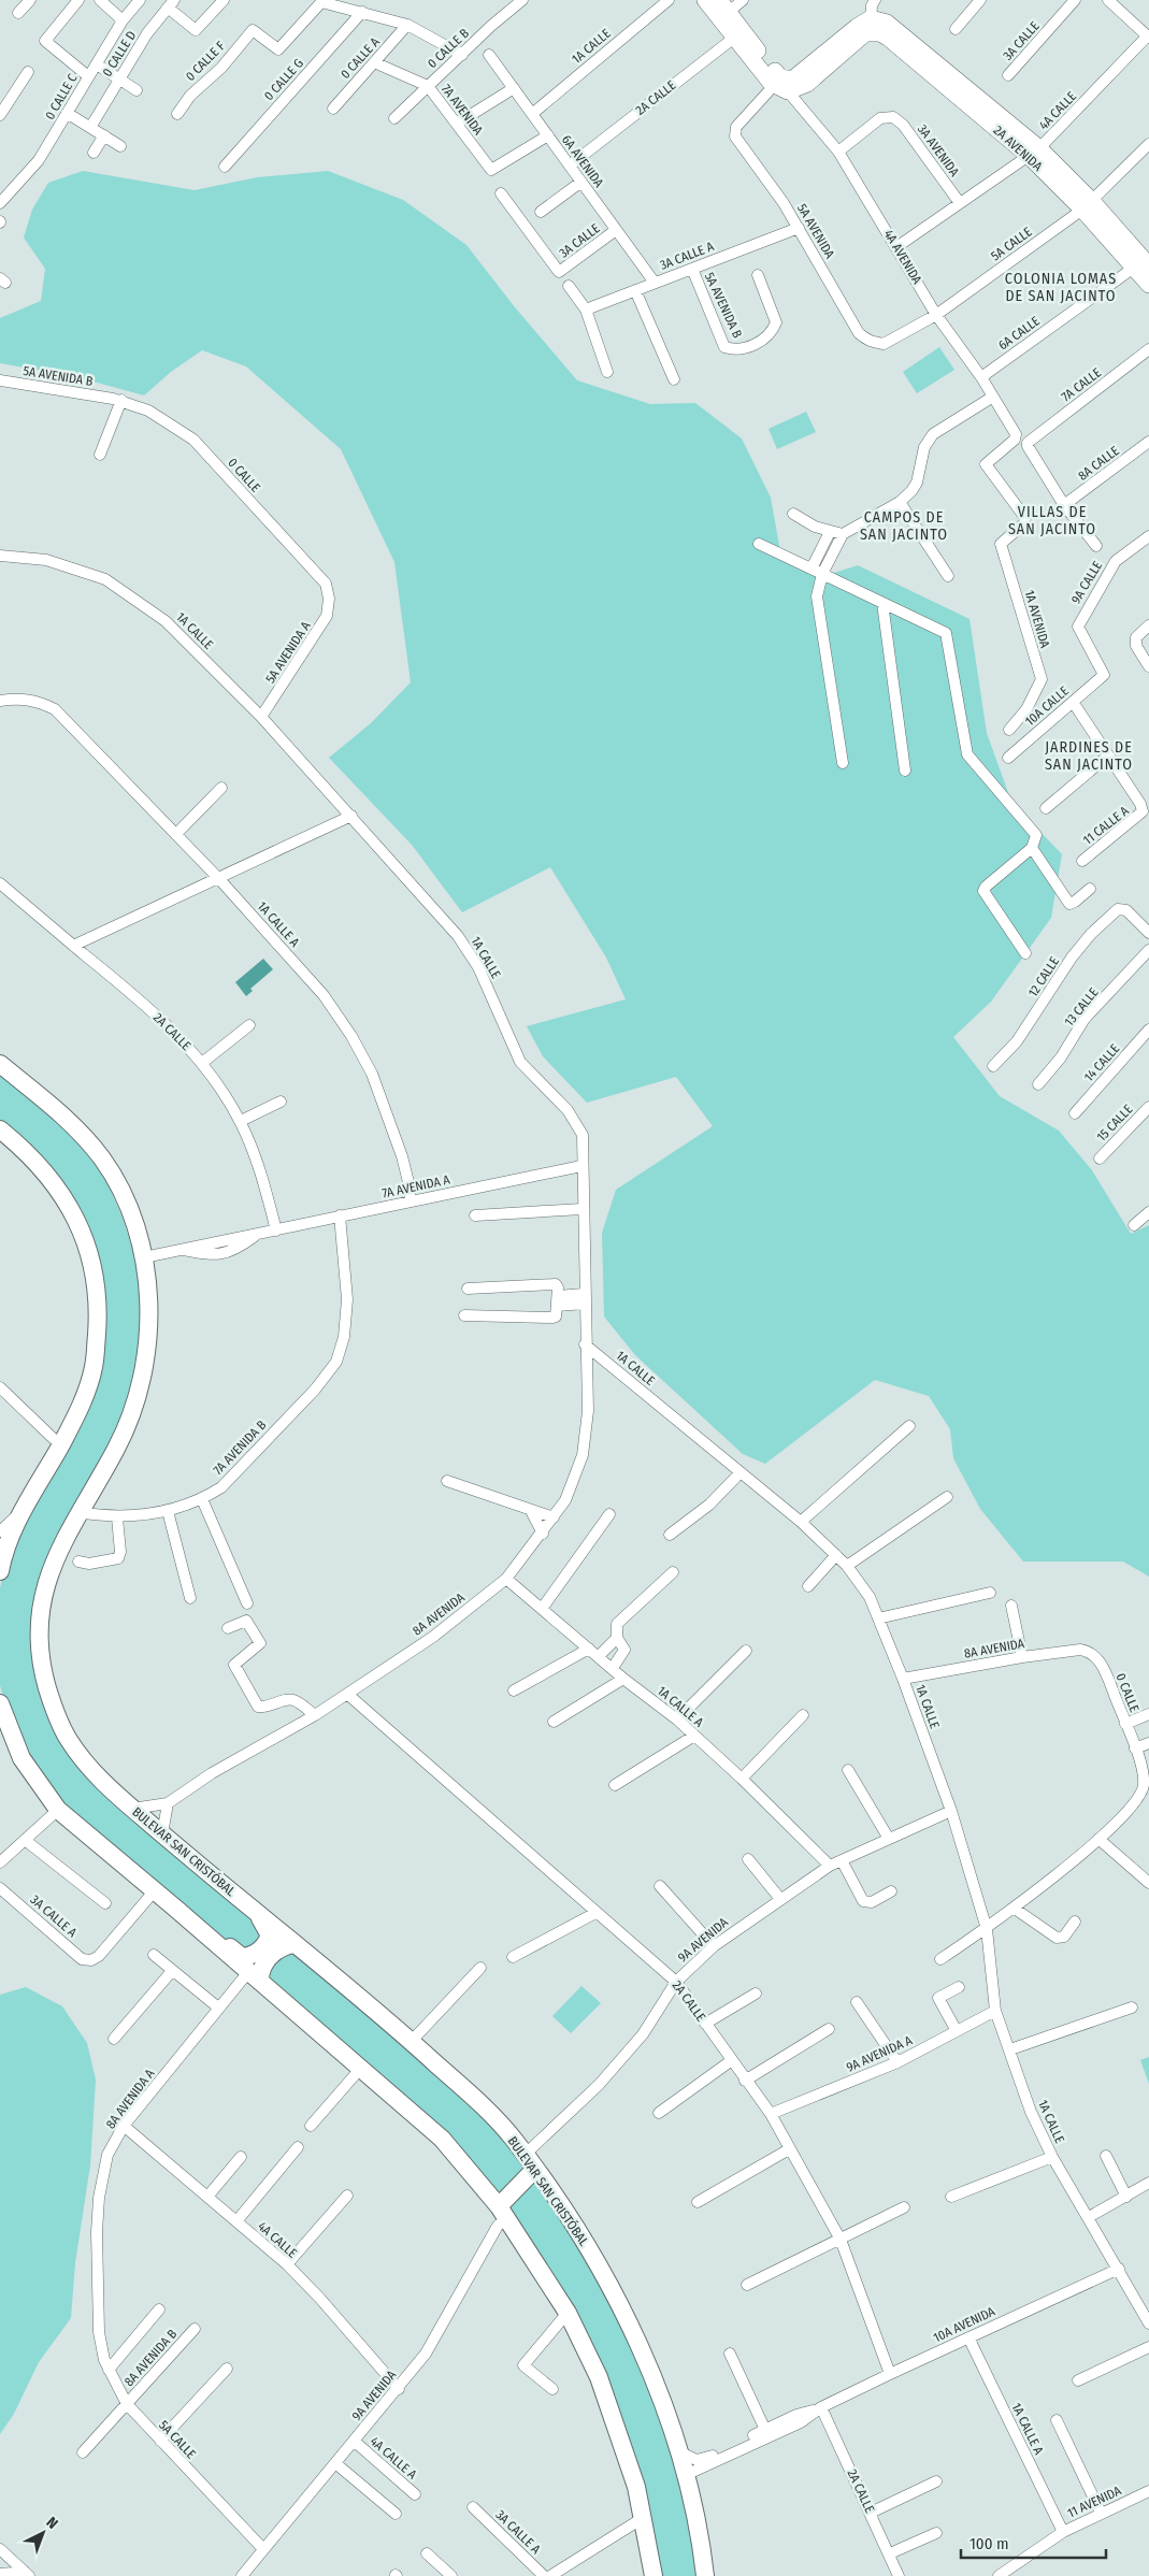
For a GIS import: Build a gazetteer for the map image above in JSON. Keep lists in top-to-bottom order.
{
  "streets": {
    "main road": ["BULEVAR SAN CRISTÓBAL"],
    "street": [
      "3A CALLE",
      "1A CALLE",
      "0 CALLE B",
      "0 CALLE D",
      "0 CALLE A",
      "0 CALLE F",
      "0 CALLE G",
      "0 CALLE C",
      "2A CALLE",
      "7A AVENIDA",
      "4A CALLE",
      "2A AVENIDA",
      "3A AVENIDA",
      "6A AVENIDA",
      "5A AVENIDA",
      "5A CALLE",
      "3A CALLE A",
      "4A AVENIDA",
      "5A AVENIDA B",
      "6A CALLE",
      "7A CALLE",
      "8A CALLE",
      "0 CALLE",
      "9A CALLE",
      "1A AVENIDA",
      "5A AVENIDA A",
      "10A CALLE",
      "11 CALLE A",
      "1A CALLE A",
      "12 CALLE",
      "13 CALLE",
      "14 CALLE",
      "15 CALLE",
      "7A AVENIDA A",
      "7A AVENIDA B",
      "8A AVENIDA",
      "9A AVENIDA",
      "9A AVENIDA A",
      "8A AVENIDA A",
      "10A AVENIDA",
      "8A AVENIDA B",
      "4A CALLE A",
      "11 AVENIDA"
    ]
  },
  "crossings": [
    ["3A CALLE", "6A AVENIDA"],
    ["1A CALLE", "6A AVENIDA"],
    ["1A CALLE", "5A AVENIDA A"],
    ["1A CALLE", "7A AVENIDA A"],
    ["1A CALLE", "8A AVENIDA"],
    ["1A CALLE", "9A AVENIDA"],
    ["1A CALLE", "9A AVENIDA A"],
    ["1A CALLE", "10A AVENIDA"],
    ["0 CALLE B", "7A AVENIDA"],
    ["0 CALLE A", "7A AVENIDA"],
    ["2A CALLE", "6A AVENIDA"],
    ["2A CALLE", "4A AVENIDA"],
    ["2A CALLE", "7A AVENIDA A"],
    ["2A CALLE", "8A AVENIDA"],
    ["2A CALLE", "9A AVENIDA"],
    ["2A CALLE", "9A AVENIDA A"],
    ["2A CALLE", "10A AVENIDA"],
    ["7A AVENIDA", "6A AVENIDA"],
    ["4A CALLE", "2A AVENIDA"],
    ["4A CALLE", "3A AVENIDA"],
    ["4A CALLE", "4A AVENIDA"],
    ["4A CALLE", "9A AVENIDA"],
    ["4A CALLE", "8A AVENIDA A"],
    ["2A AVENIDA", "5A CALLE"],
    ["2A AVENIDA", "6A CALLE"],
    ["3A AVENIDA", "4A AVENIDA"],
    ["6A AVENIDA", "3A CALLE A"],
    ["5A AVENIDA", "5A CALLE"],
    ["5A AVENIDA", "3A CALLE A"],
    ["5A AVENIDA", "4A AVENIDA"],
    ["5A CALLE", "4A AVENIDA"],
    ["5A CALLE", "9A AVENIDA"],
    ["5A CALLE", "8A AVENIDA A"],
    ["5A CALLE", "8A AVENIDA B"],
    ["3A CALLE A", "5A AVENIDA B"],
    ["4A AVENIDA", "6A CALLE"],
    ["4A AVENIDA", "1A AVENIDA"],
    ["5A AVENIDA B", "0 CALLE"],
    ["7A CALLE", "8A CALLE"],
    ["0 CALLE", "5A AVENIDA A"],
    ["0 CALLE", "8A AVENIDA"],
    ["9A CALLE", "10A CALLE"],
    ["1A CALLE A", "7A AVENIDA A"],
    ["1A CALLE A", "8A AVENIDA"],
    ["1A CALLE A", "9A AVENIDA"],
    ["1A CALLE A", "10A AVENIDA"],
    ["1A CALLE A", "11 AVENIDA"],
    ["7A AVENIDA A", "7A AVENIDA B"],
    ["7A AVENIDA A", "BULEVAR SAN CRISTÓBAL"],
    ["7A AVENIDA B", "BULEVAR SAN CRISTÓBAL"],
    ["8A AVENIDA", "BULEVAR SAN CRISTÓBAL"],
    ["BULEVAR SAN CRISTÓBAL", "9A AVENIDA"],
    ["BULEVAR SAN CRISTÓBAL", "10A AVENIDA"],
    ["9A AVENIDA", "4A CALLE A"]
  ],
  "districts": [
    "COLONIA LOMAS DE SAN JACINTO",
    "VILLAS DE SAN JACINTO",
    "CAMPOS DE SAN JACINTO",
    "JARDINES DE SAN JACINTO"
  ],
  "scale_bar": "100 m",
  "north": "top right"
}
